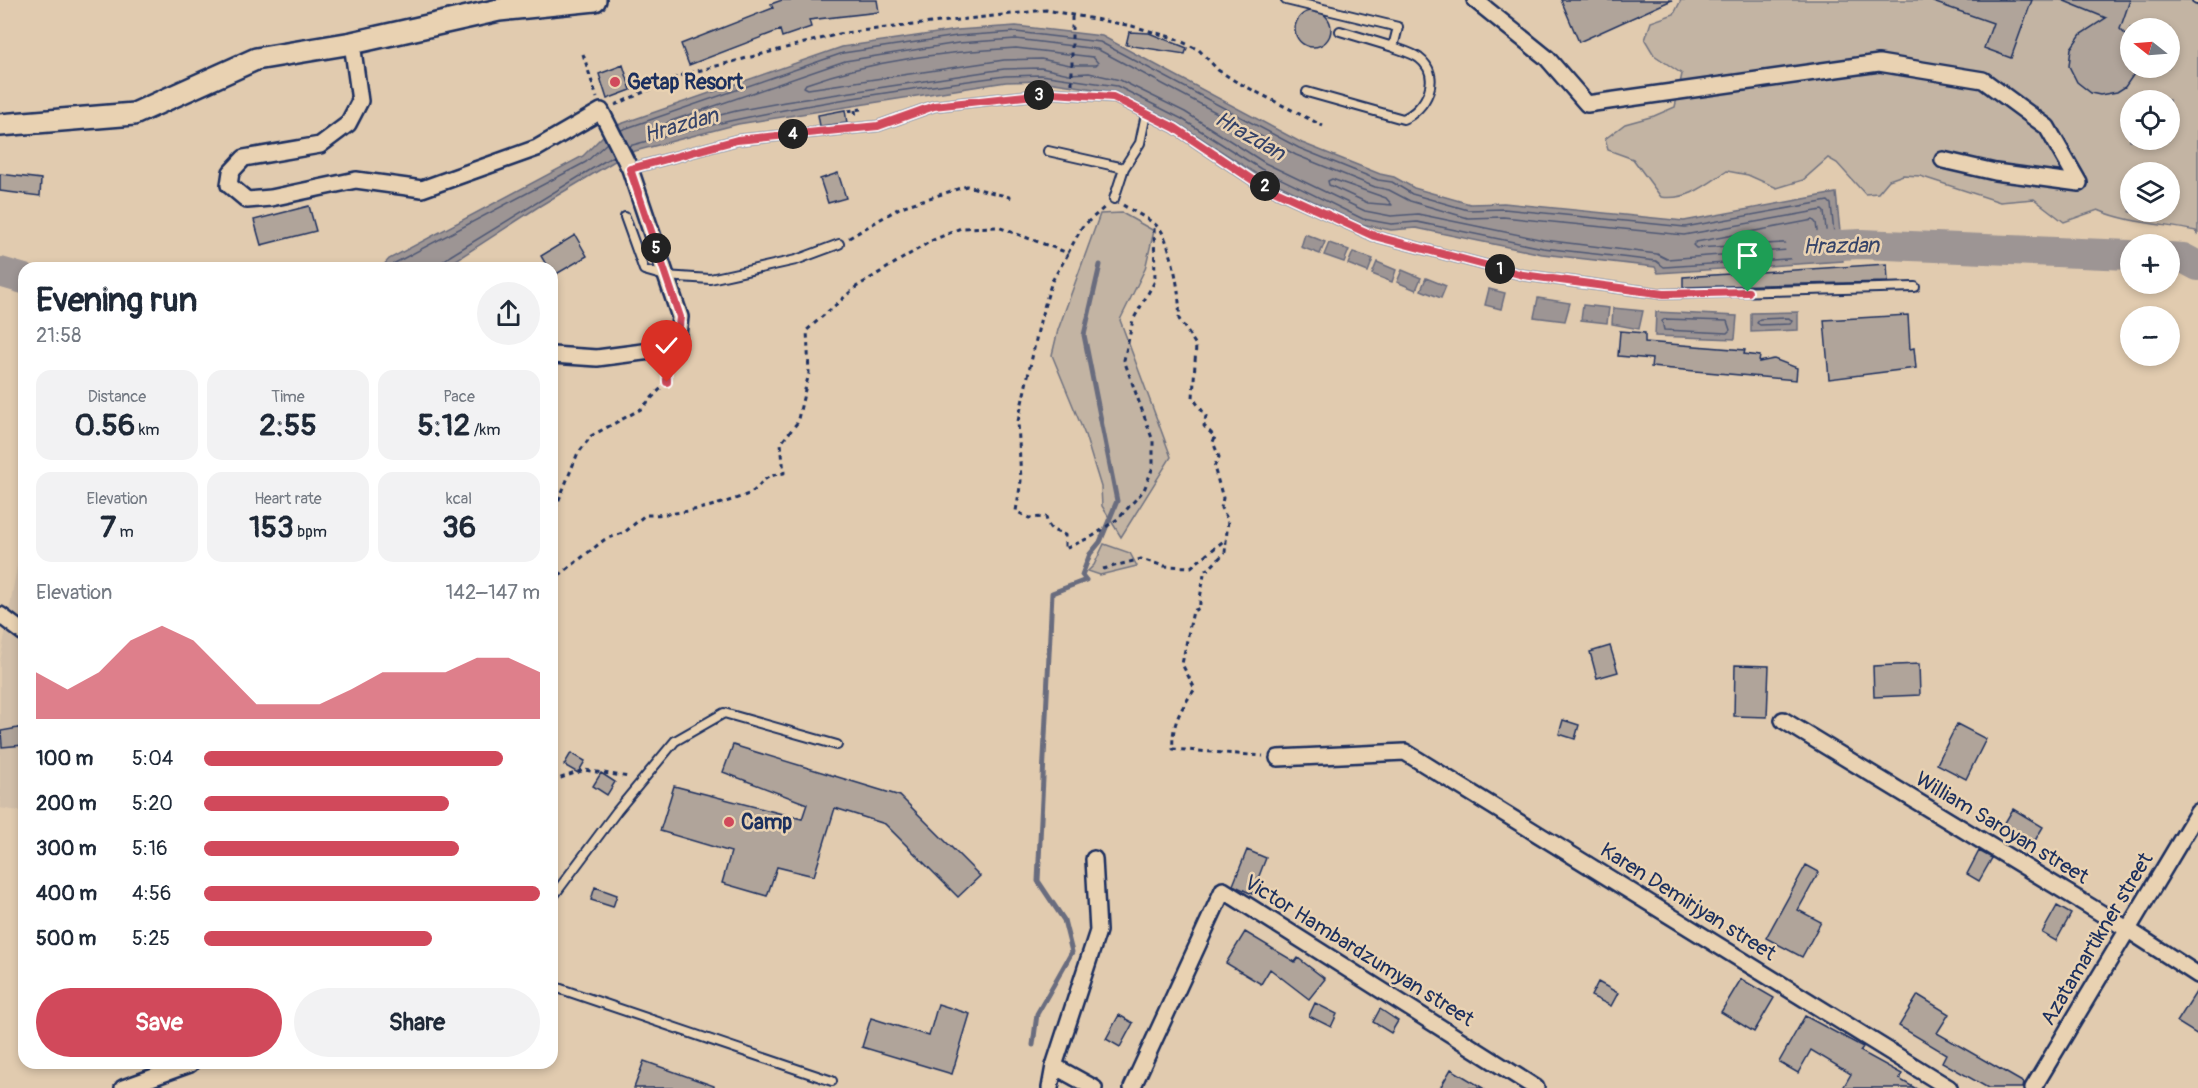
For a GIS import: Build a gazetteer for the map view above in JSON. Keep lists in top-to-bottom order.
{
  "streets": {
    "street": [
      "William Saroyan street",
      "Karen Demirjyan street",
      "Azatamartikner street",
      "Victor Hambardzumyan street"
    ]
  },
  "crossings": [
    ["William Saroyan street", "Azatamartikner street"]
  ],
  "water": ["Hrazdan"],
  "places": ["Getap Resort", "Camp"],
  "north": "left",
  "page": {
    "map_buttons": ["+", "−"],
    "pins": [
      "3",
      "4",
      "2",
      "5",
      "1"
    ],
    "heading": ["Evening run", "21:58"],
    "stats": [
      ["Distance", "0.56 km"],
      ["Time", "2:55"],
      ["Pace", "5:12 /km"],
      ["Elevation", "7 m"],
      ["Heart rate", "153 bpm"],
      ["kcal", "36"]
    ],
    "chart": ["Elevation", "142–147 m"],
    "list": [
      {
        "name": "100 m",
        "note": "5:04"
      },
      {
        "name": "200 m",
        "note": "5:20"
      },
      {
        "name": "300 m",
        "note": "5:16"
      },
      {
        "name": "400 m",
        "note": "4:56"
      },
      {
        "name": "500 m",
        "note": "5:25"
      }
    ],
    "buttons": ["Save", "Share"]
  }
}
